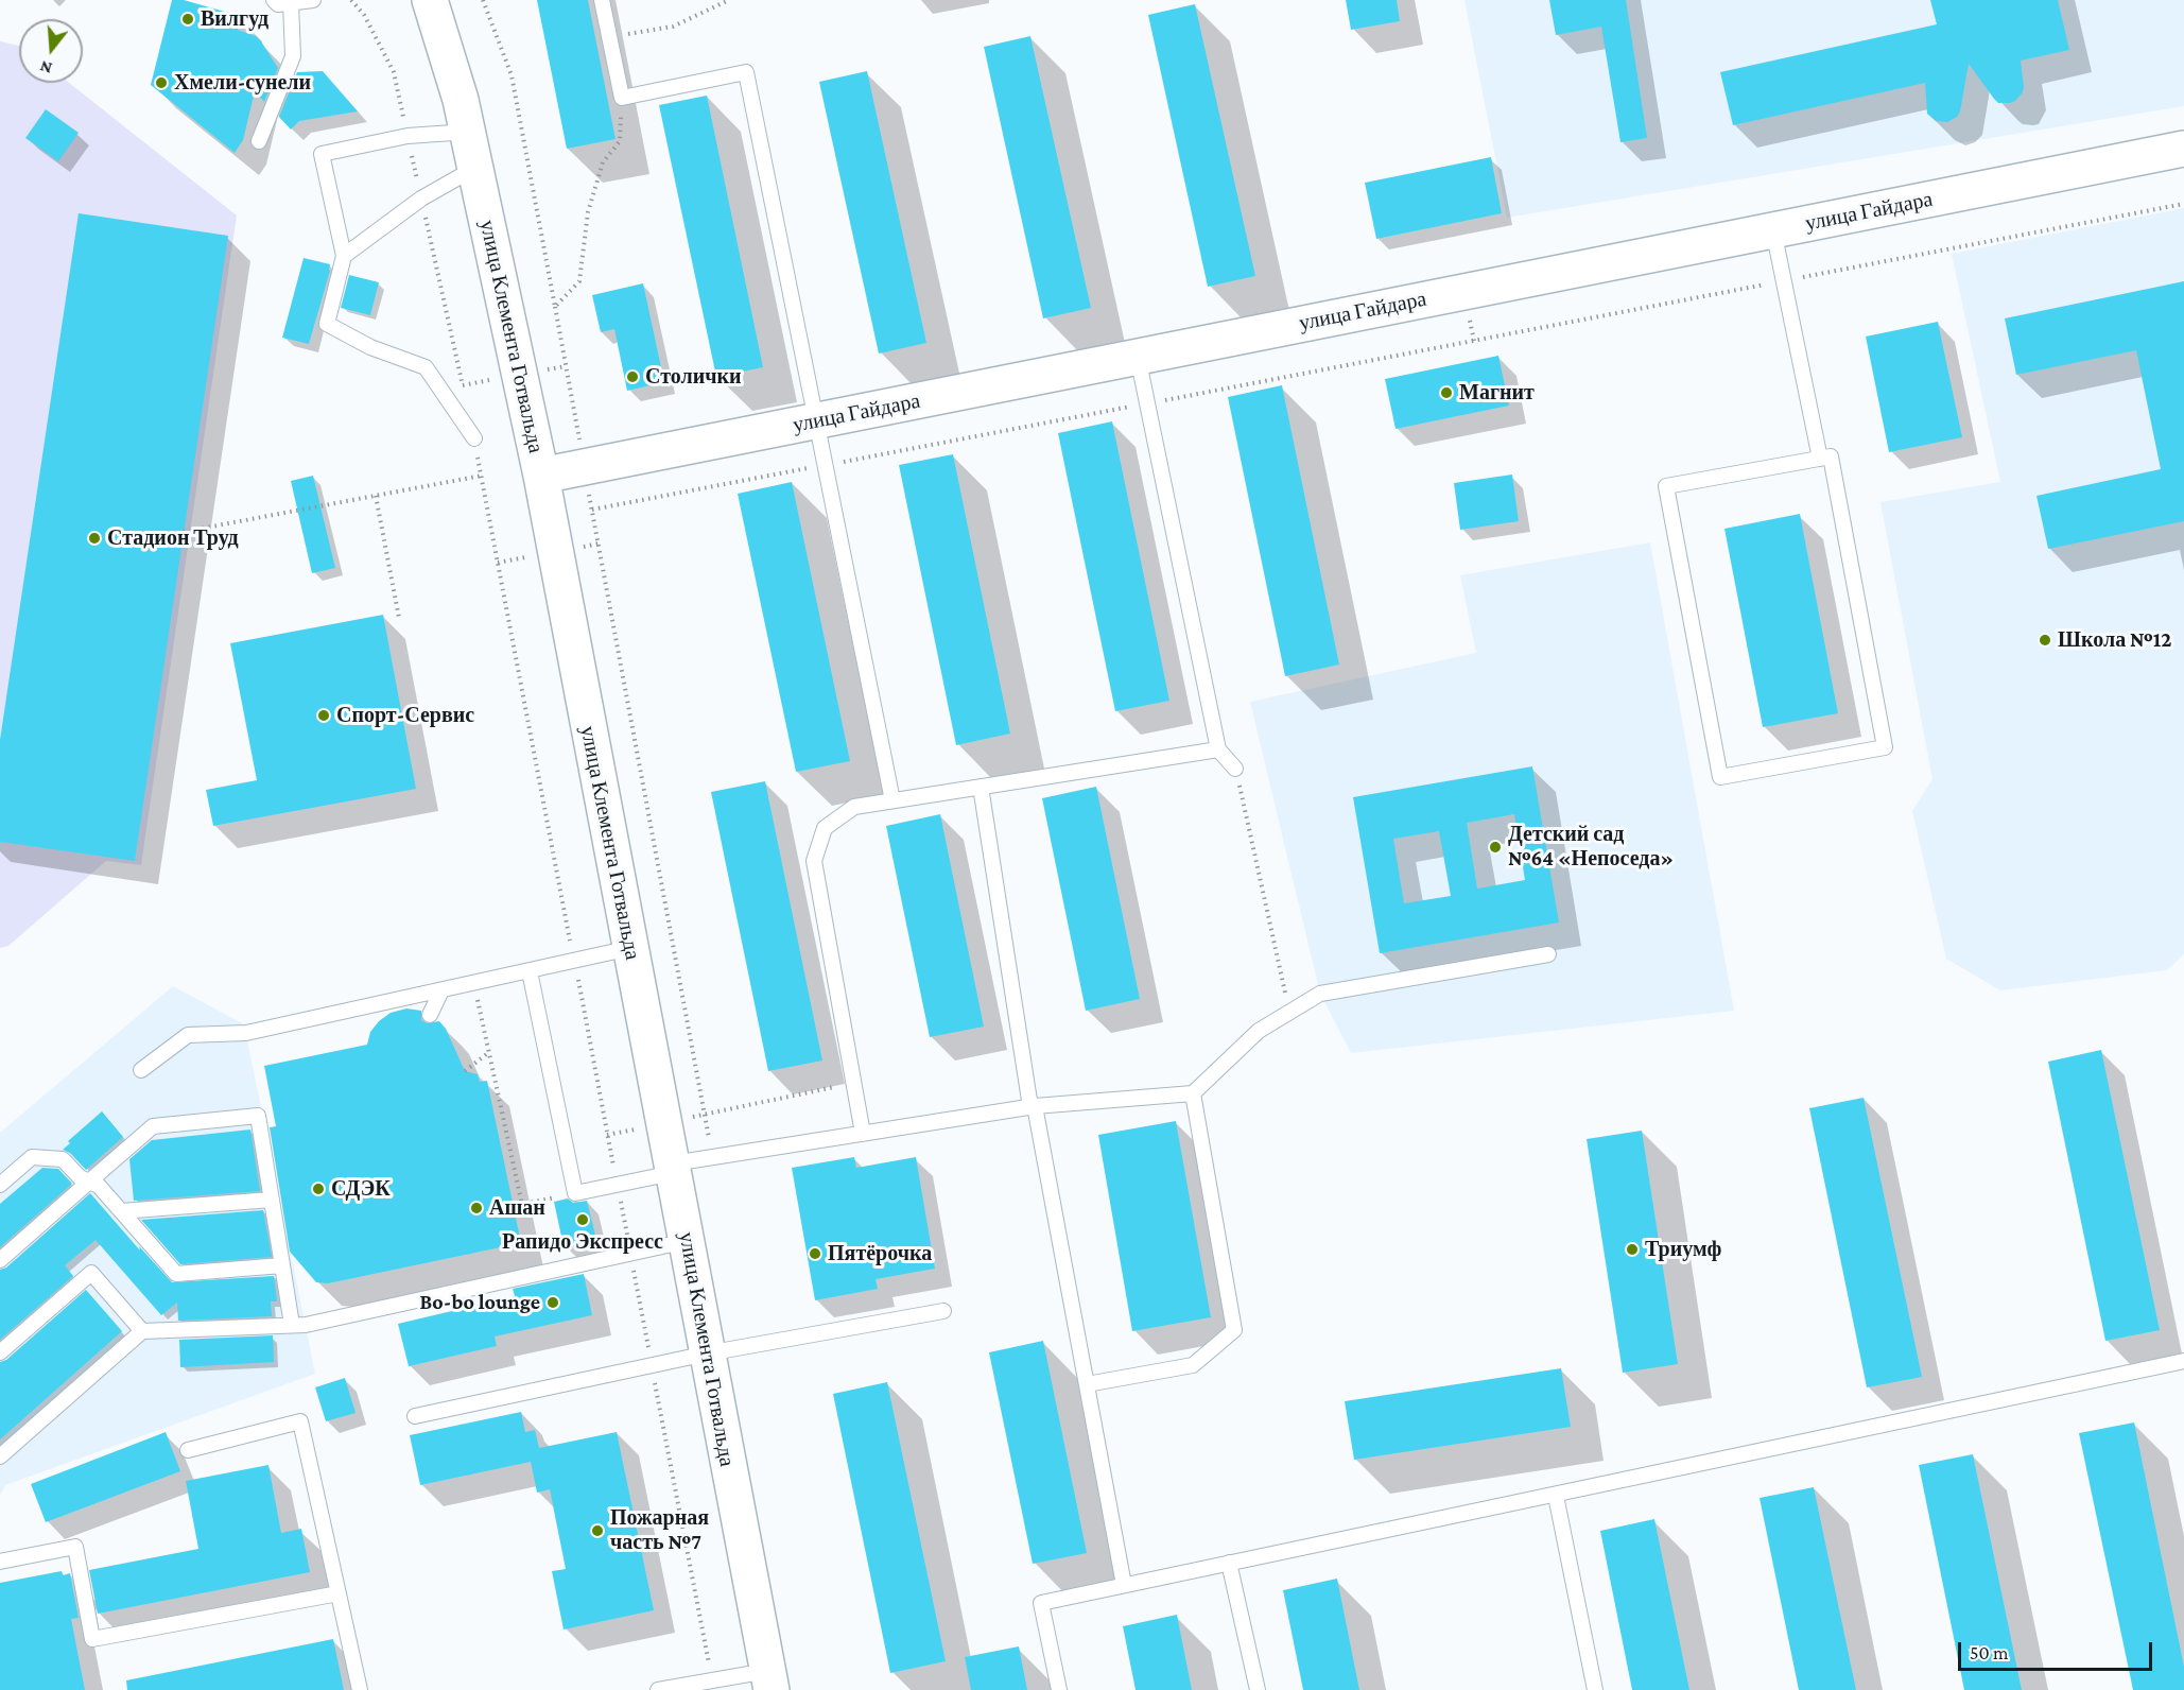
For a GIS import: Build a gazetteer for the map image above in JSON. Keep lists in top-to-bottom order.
{
  "streets": {
    "street": ["улица Гайдара", "улица Клемента Готвальда"]
  },
  "crossings": [
    ["улица Гайдара", "улица Клемента Готвальда"]
  ],
  "places": [
    "Вилгуд",
    "Хмели-сунели",
    "Столички",
    "Магнит",
    "Стадион Труд",
    "Школа №12",
    "Спорт-Сервис",
    "Детский сад №64 «Непоседа»",
    "СДЭК",
    "Ашан",
    "Рапидо Экспресс",
    "Триумф",
    "Пятёрочка",
    "Bo-bo lounge",
    "Пожарная часть №7"
  ],
  "scale_bar": "50 m",
  "north": "bottom"
}
